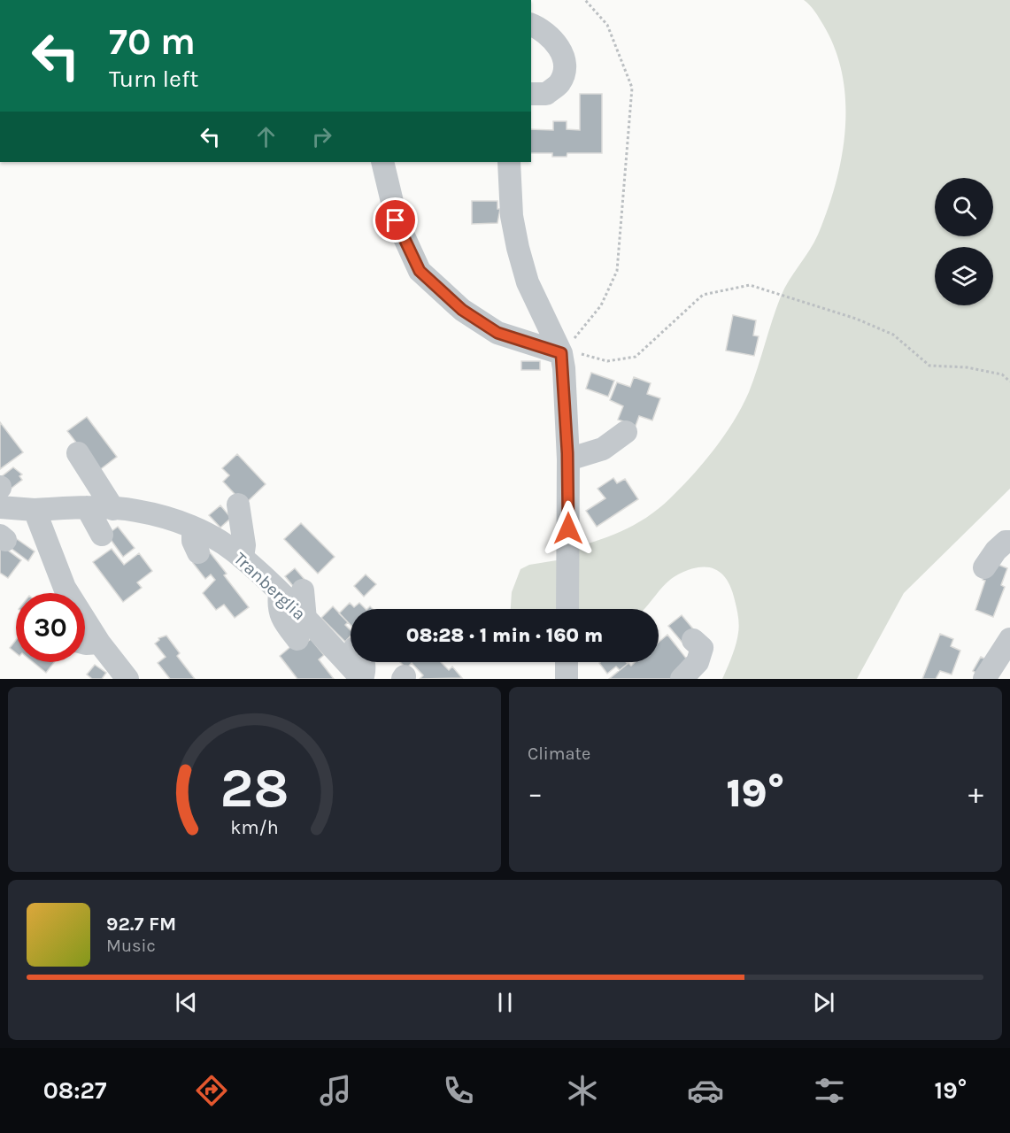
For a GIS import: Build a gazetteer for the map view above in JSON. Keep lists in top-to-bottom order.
{
  "streets": {
    "street": ["Tranberglia"]
  },
  "page": {
    "turn": ["70 m", "Turn left"],
    "limit": "30",
    "trip": "08:28 · 1 min · 160 m",
    "tile": "Climate",
    "heat": ["−", "19°", "+"],
    "song": ["92.7 FM", "Music"],
    "tabs": ["08:27", "19°"],
    "gauge": ["28", "km/h"]
  }
}
